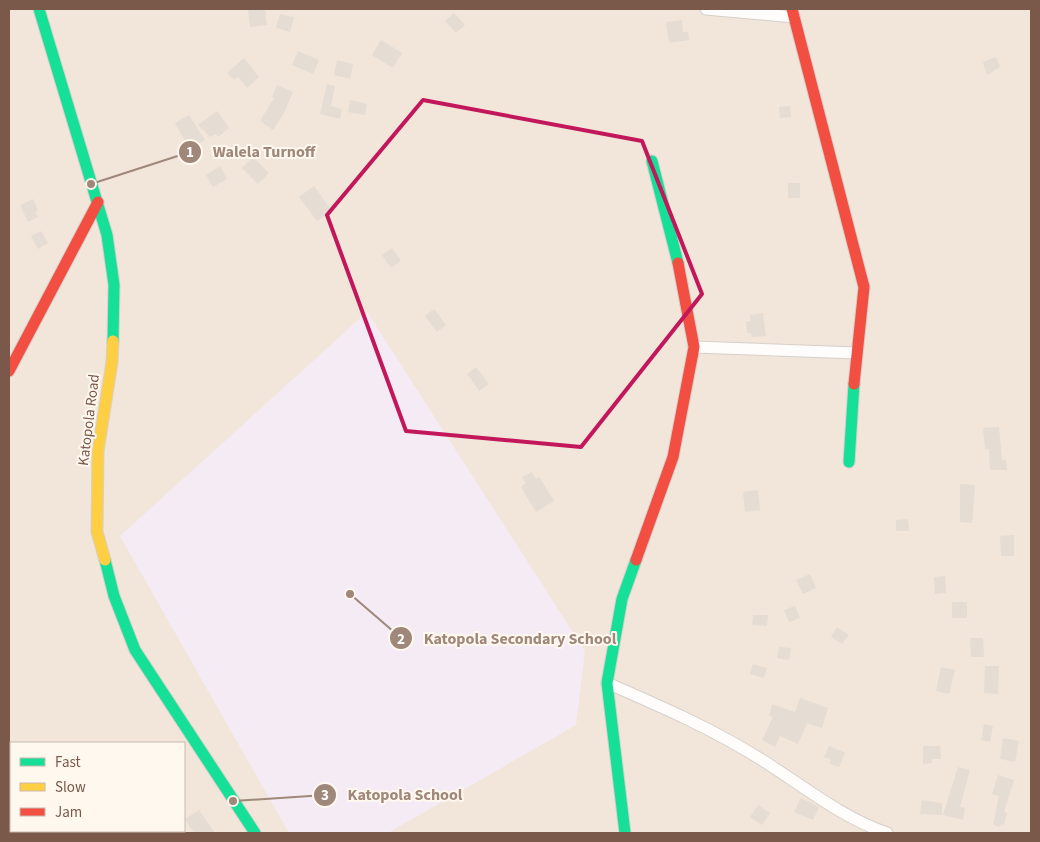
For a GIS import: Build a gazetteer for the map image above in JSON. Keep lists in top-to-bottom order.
{
  "streets": {
    "street": ["Katopola Road"]
  },
  "places": ["Walela Turnoff", "Katopola Secondary School", "Katopola School"],
  "legend": ["Fast", "Slow", "Jam"]
}
